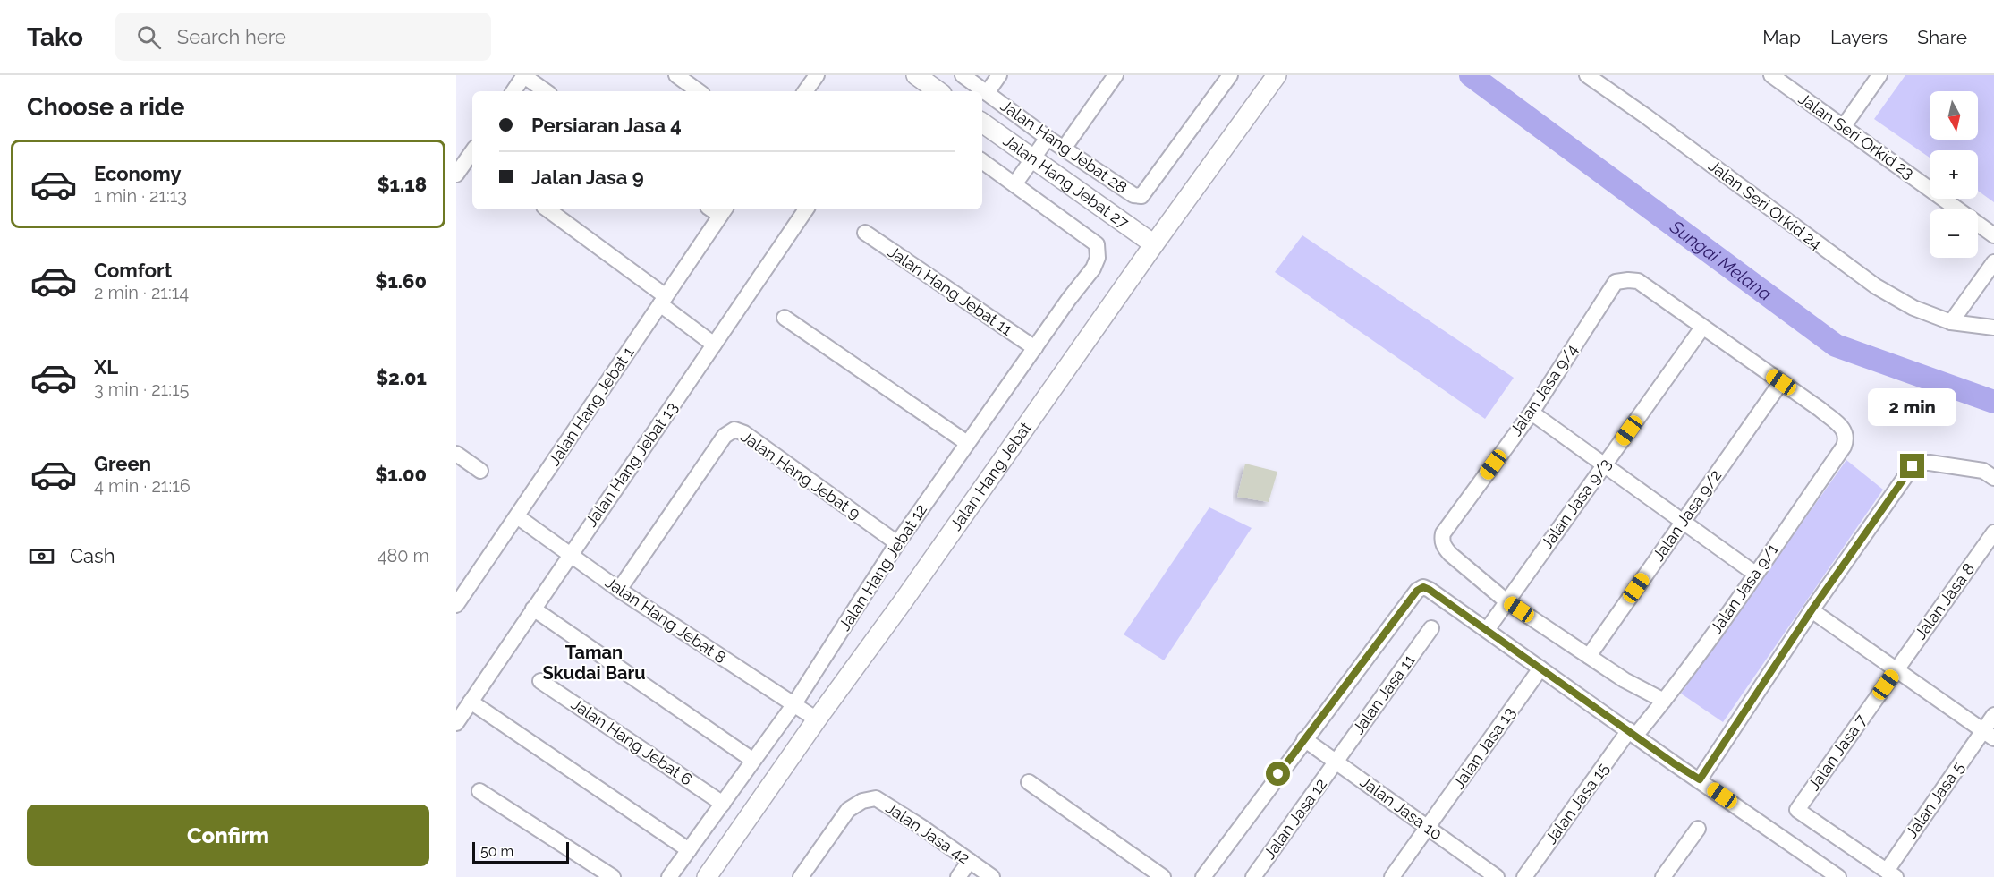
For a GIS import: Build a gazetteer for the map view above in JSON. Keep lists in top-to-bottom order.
{
  "streets": {
    "street": [
      "Jalan Seri Orkid 23",
      "Jalan Hang Jebat 28",
      "Jalan Hang Jebat 27",
      "Jalan Seri Orkid 24",
      "Jalan Hang Jebat 11",
      "Jalan Jasa 9/4",
      "Jalan Hang Jebat 1",
      "Jalan Hang Jebat 13",
      "Jalan Hang Jebat 9",
      "Jalan Hang Jebat",
      "Jalan Jasa 9/3",
      "Jalan Jasa 9/2",
      "Jalan Hang Jebat 12",
      "Jalan Jasa 9/1",
      "Jalan Jasa 8",
      "Jalan Hang Jebat 8",
      "Jalan Jasa 11",
      "Jalan Hang Jebat 6",
      "Jalan Jasa 13",
      "Jalan Jasa 7",
      "Jalan Jasa 5",
      "Jalan Jasa 15",
      "Jalan Jasa 10",
      "Jalan Jasa 12",
      "Jalan Jasa 42"
    ]
  },
  "crossings": [
    ["Jalan Hang Jebat 27", "Jalan Hang Jebat"],
    ["Jalan Hang Jebat 11", "Jalan Hang Jebat 12"],
    ["Jalan Jasa 9/4", "Jalan Jasa 9/3"],
    ["Jalan Hang Jebat 1", "Jalan Hang Jebat 8"],
    ["Jalan Hang Jebat 13", "Jalan Hang Jebat 8"],
    ["Jalan Hang Jebat 9", "Jalan Hang Jebat 12"],
    ["Jalan Hang Jebat 9", "Jalan Hang Jebat 8"],
    ["Jalan Hang Jebat", "Jalan Hang Jebat 8"],
    ["Jalan Jasa 9/2", "Jalan Jasa 9/1"],
    ["Jalan Hang Jebat 12", "Jalan Hang Jebat 8"],
    ["Jalan Hang Jebat 12", "Jalan Hang Jebat 6"],
    ["Jalan Jasa 9/1", "Jalan Jasa 15"],
    ["Jalan Jasa 8", "Jalan Jasa 7"],
    ["Jalan Jasa 11", "Jalan Jasa 10"],
    ["Jalan Jasa 11", "Jalan Jasa 12"],
    ["Jalan Jasa 13", "Jalan Jasa 10"],
    ["Jalan Jasa 7", "Jalan Jasa 5"],
    ["Jalan Jasa 10", "Jalan Jasa 12"]
  ],
  "districts": ["Taman Skudai Baru"],
  "water": ["Sungai Melana"],
  "scale_bar": "50 m",
  "north": "bottom",
  "page": {
    "header": "Tako",
    "search": "Search here",
    "nav": ["Map", "Layers", "Share"],
    "heading": "Choose a ride",
    "map_buttons": ["+", "−"],
    "banner": ["Persiaran Jasa 4", "Jalan Jasa 9"],
    "list": [
      {
        "name": "Economy",
        "note": "1 min · 21:13",
        "value": "$1.18"
      },
      {
        "name": "Comfort",
        "note": "2 min · 21:14",
        "value": "$1.60"
      },
      {
        "name": "XL",
        "note": "3 min · 21:15",
        "value": "$2.01"
      },
      {
        "name": "Green",
        "note": "4 min · 21:16",
        "value": "$1.00"
      }
    ],
    "bubble": "2 min",
    "pay": ["Cash", "480 m"],
    "buttons": "Confirm",
    "scale": "50 m"
  }
}
